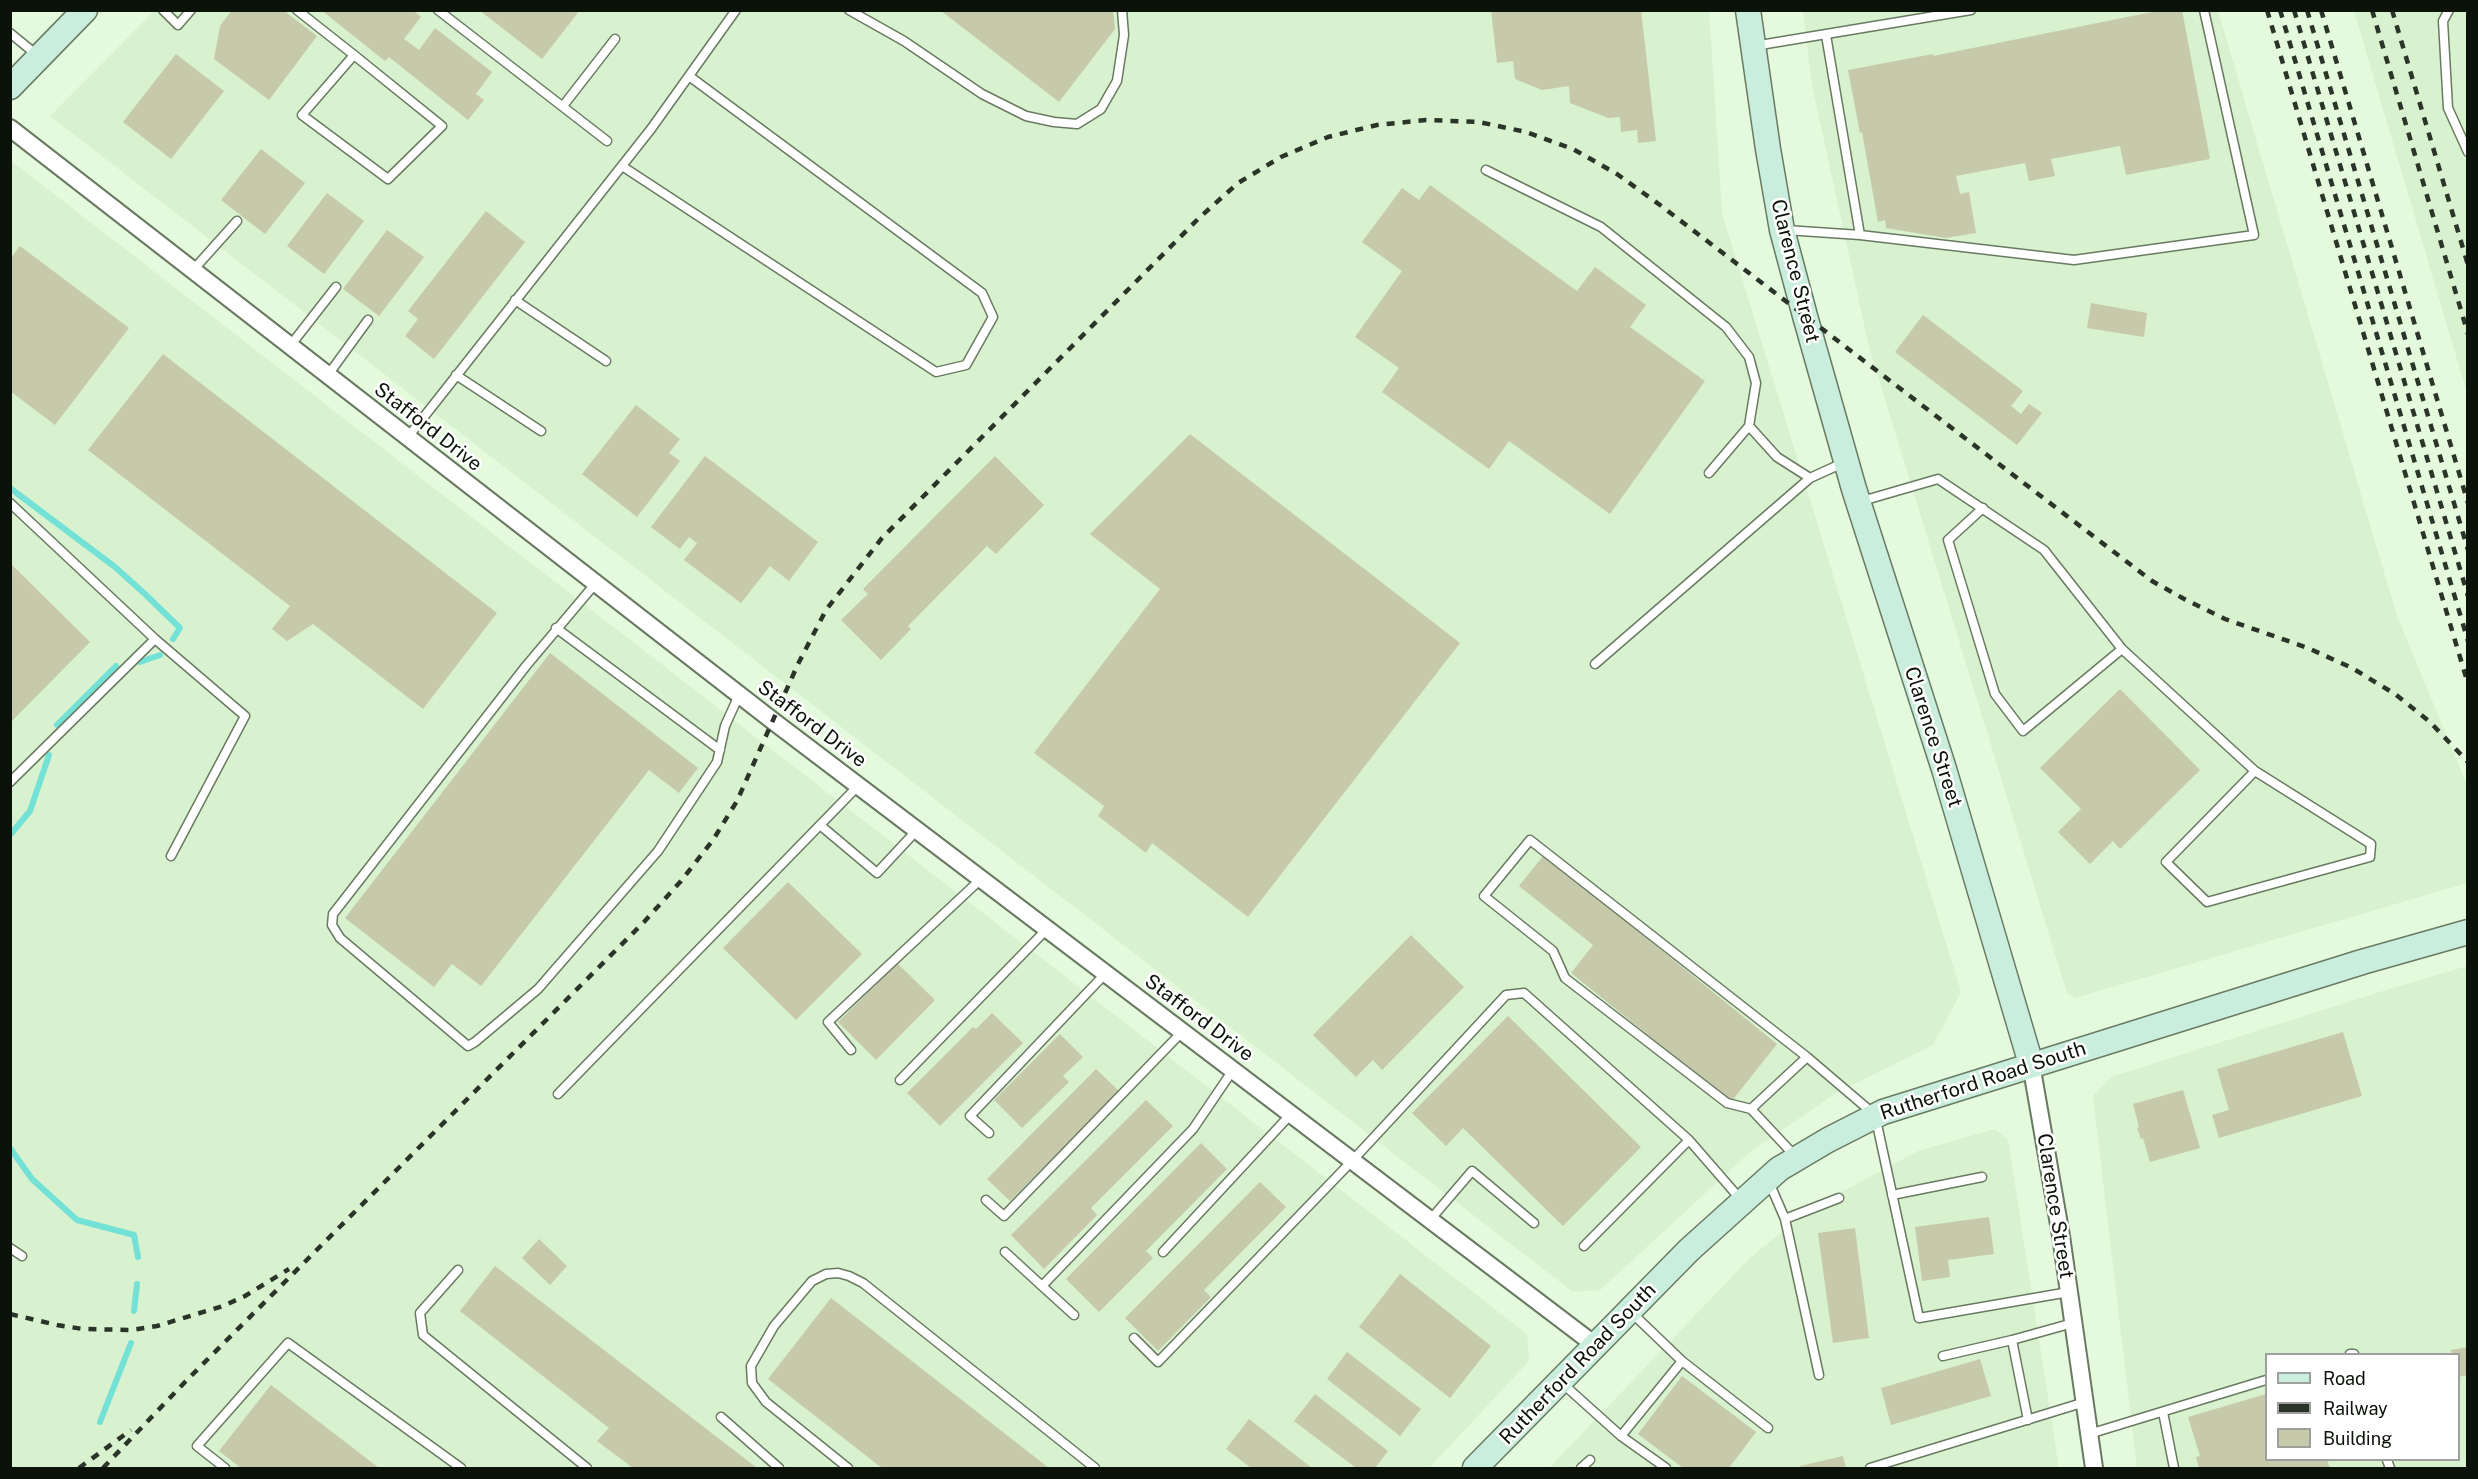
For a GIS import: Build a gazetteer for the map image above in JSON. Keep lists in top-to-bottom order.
{
  "streets": {
    "street": ["Clarence Street", "Stafford Drive", "Rutherford Road South"]
  },
  "crossings": [
    ["Clarence Street", "Rutherford Road South"],
    ["Stafford Drive", "Rutherford Road South"]
  ],
  "legend": ["Road", "Railway", "Building"]
}
